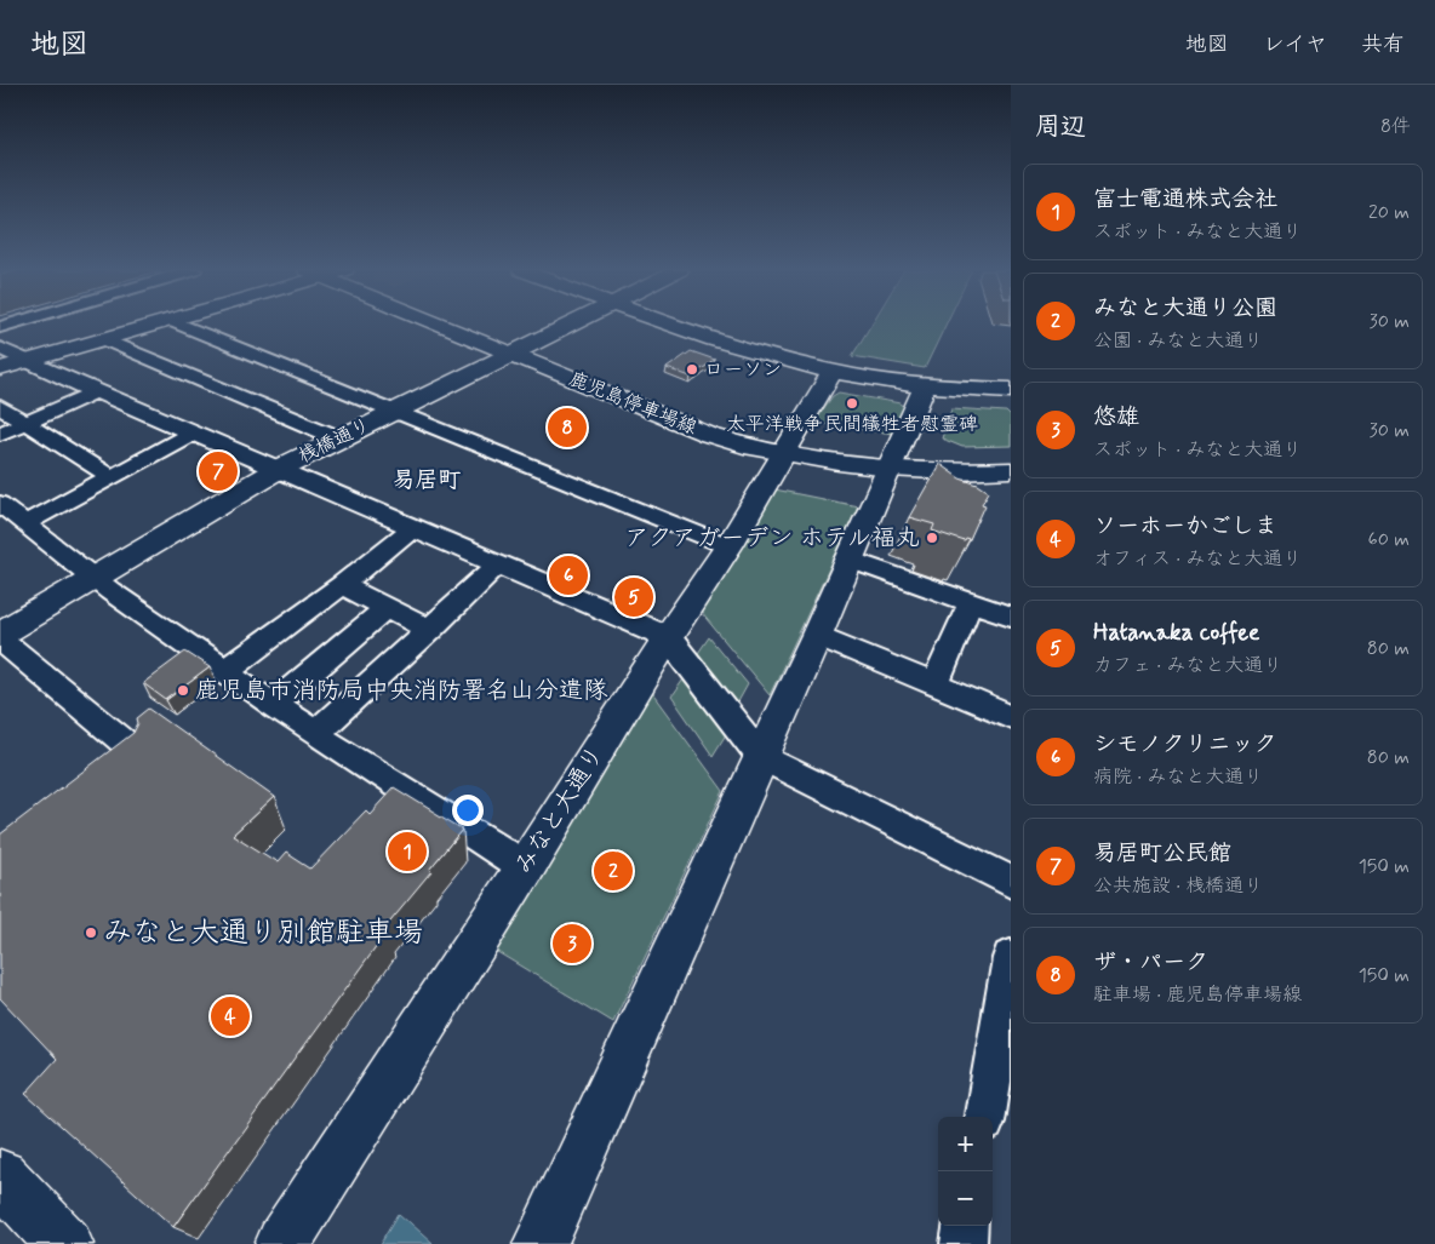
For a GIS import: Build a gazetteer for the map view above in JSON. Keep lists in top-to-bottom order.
{
  "streets": {
    "street": ["鹿児島停車場線", "桟橋通り", "みなと大通り"]
  },
  "crossings": [
    ["鹿児島停車場線", "桟橋通り"],
    ["鹿児島停車場線", "みなと大通り"]
  ],
  "districts": ["易居町"],
  "places": [
    "ローソン",
    "太平洋戦争民間犠牲者慰霊碑",
    "アクアガーデン ホテル福丸",
    "鹿児島市消防局中央消防署名山分遣隊",
    "みなと大通り別館駐車場"
  ],
  "page": {
    "header": "地図",
    "nav": ["地図", "レイヤ", "共有"],
    "heading": ["周辺", "8件"],
    "list": [
      {
        "mark": "1",
        "name": "富士電通株式会社",
        "note": "スポット · みなと大通り",
        "value": "20 m"
      },
      {
        "mark": "2",
        "name": "みなと大通り公園",
        "note": "公園 · みなと大通り",
        "value": "30 m"
      },
      {
        "mark": "3",
        "name": "悠雄",
        "note": "スポット · みなと大通り",
        "value": "30 m"
      },
      {
        "mark": "4",
        "name": "ソーホーかごしま",
        "note": "オフィス · みなと大通り",
        "value": "60 m"
      },
      {
        "mark": "5",
        "name": "Hatanaka coffee",
        "note": "カフェ · みなと大通り",
        "value": "80 m"
      },
      {
        "mark": "6",
        "name": "シモノクリニック",
        "note": "病院 · みなと大通り",
        "value": "80 m"
      },
      {
        "mark": "7",
        "name": "易居町公民館",
        "note": "公共施設 · 桟橋通り",
        "value": "150 m"
      },
      {
        "mark": "8",
        "name": "ザ・パーク",
        "note": "駐車場 · 鹿児島停車場線",
        "value": "150 m"
      }
    ],
    "pins": [
      "8",
      "7",
      "6",
      "5",
      "1",
      "2",
      "3",
      "4"
    ],
    "map_buttons": ["+", "−"]
  }
}
